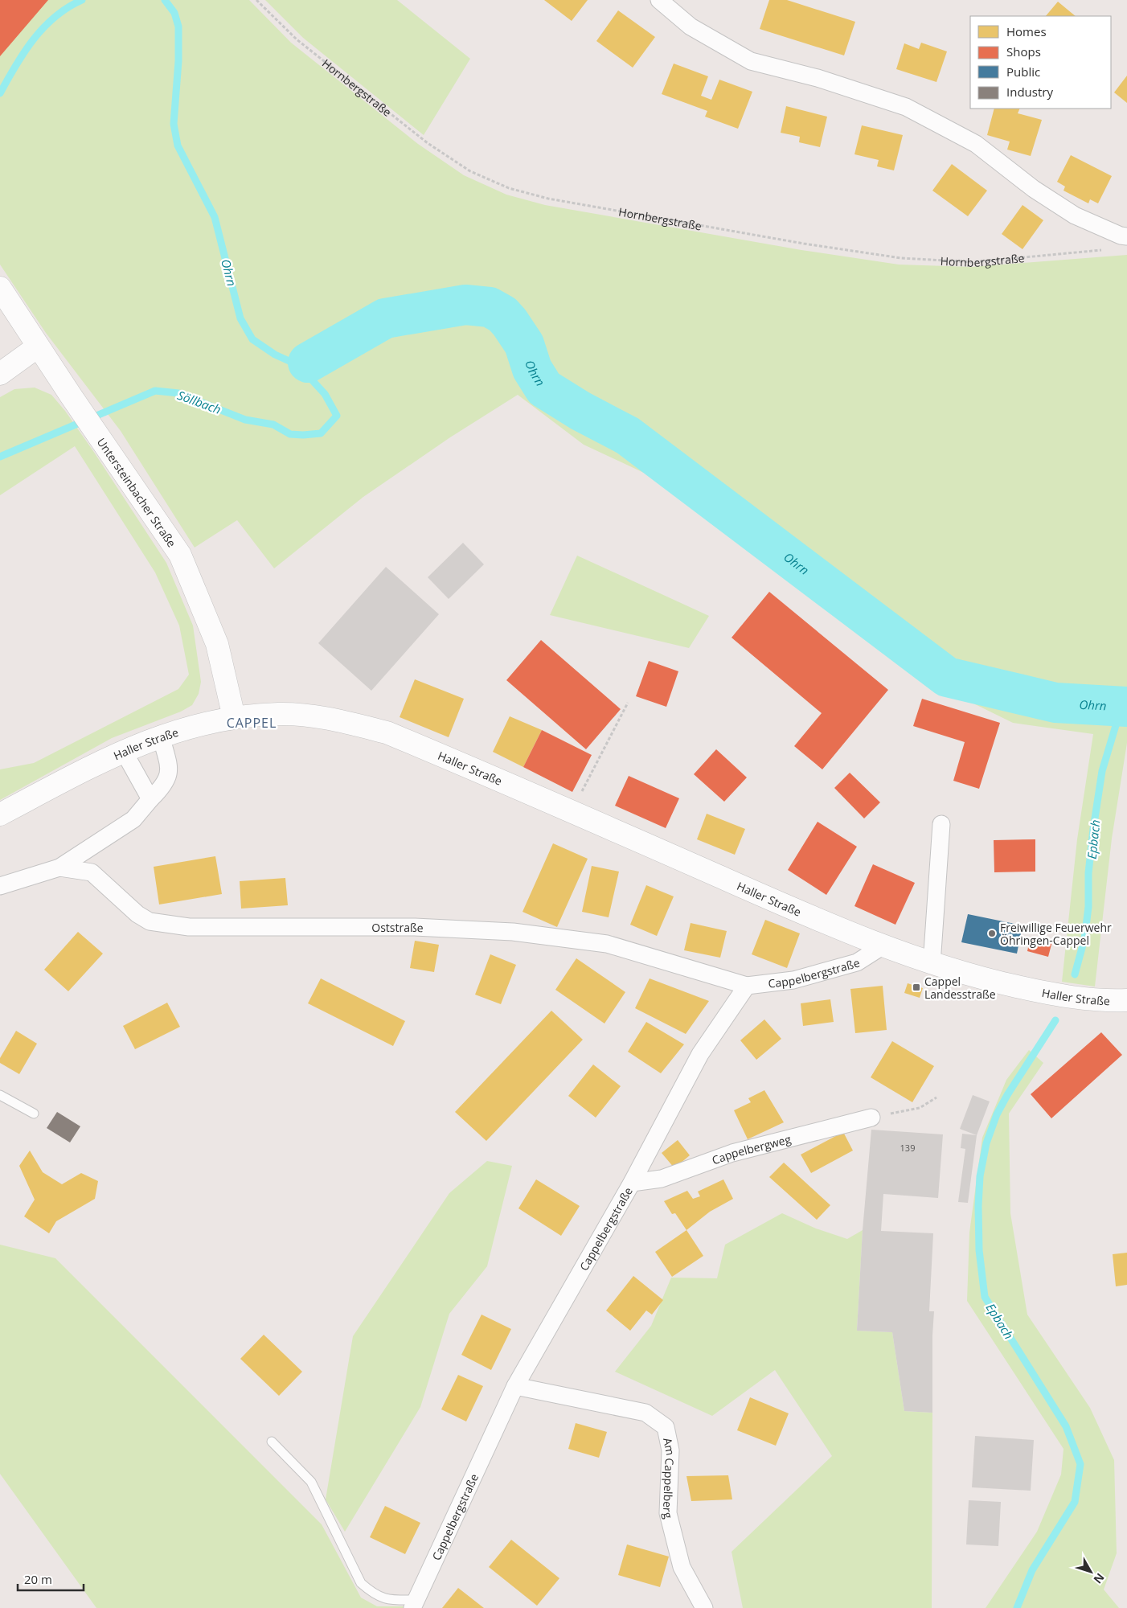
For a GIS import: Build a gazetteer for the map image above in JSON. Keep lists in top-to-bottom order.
{
  "streets": {
    "main road": ["Untersteinbacher Straße", "Haller Straße"],
    "street": [
      "Oststraße",
      "Cappelbergstraße",
      "Cappelbergweg",
      "Am Cappelberg"
    ],
    "path": ["Hornbergstraße"]
  },
  "crossings": [
    ["Untersteinbacher Straße", "Haller Straße"],
    ["Haller Straße", "Oststraße"],
    ["Haller Straße", "Cappelbergstraße"],
    ["Oststraße", "Cappelbergstraße"],
    ["Cappelbergstraße", "Cappelbergweg"],
    ["Cappelbergstraße", "Am Cappelberg"]
  ],
  "districts": ["CAPPEL"],
  "water": ["Ohrn", "Söllbach", "Epbach"],
  "places": {
    "other": ["Freiwillige Feuerwehr Öhringen-Cappel"],
    "transit": ["Cappel Landesstraße"]
  },
  "house_numbers": ["139"],
  "legend": [
    "Homes",
    "Shops",
    "Public",
    "Industry"
  ],
  "scale_bar": "20 m",
  "north": "bottom right"
}
